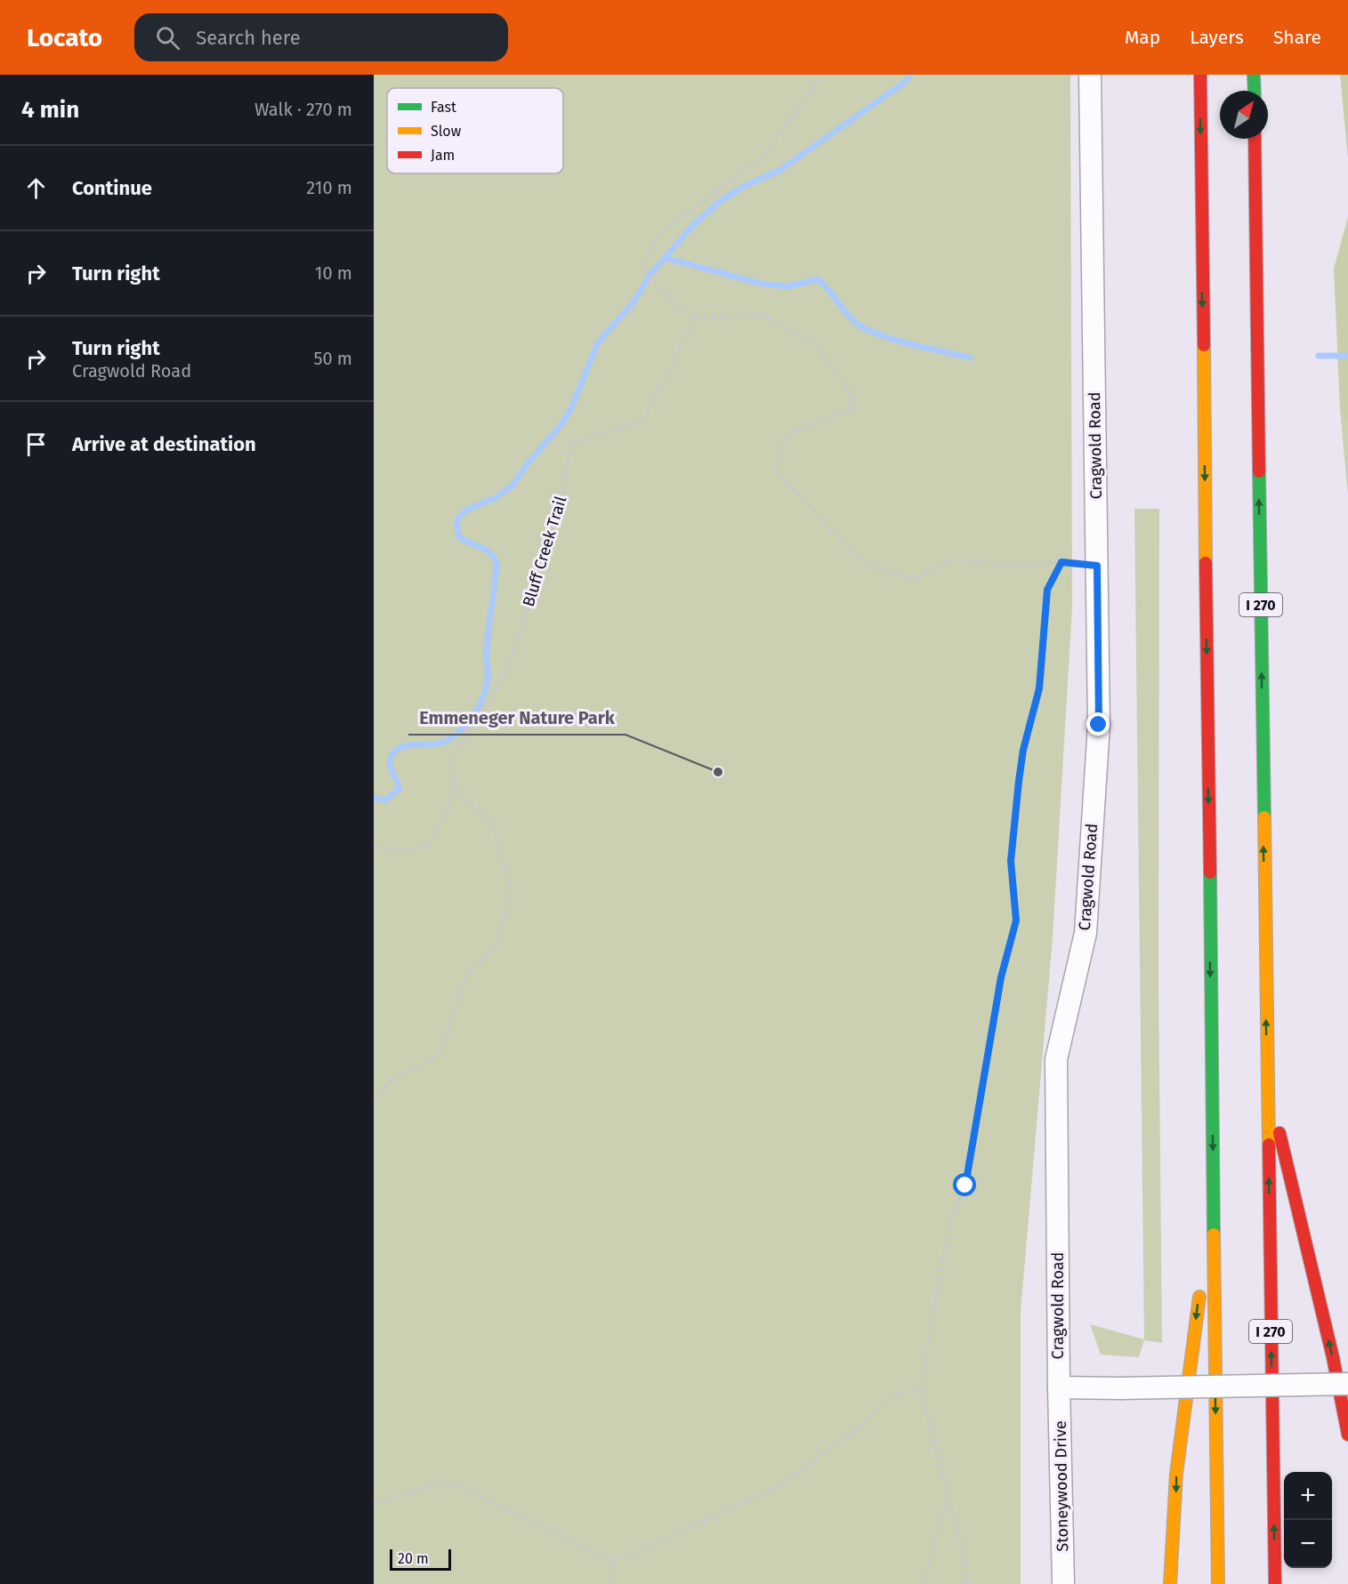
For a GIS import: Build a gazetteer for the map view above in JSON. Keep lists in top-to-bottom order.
{
  "streets": {
    "highway": ["I 270"],
    "street": ["Cragwold Road", "Stoneywood Drive"],
    "path": ["Bluff Creek Trail"]
  },
  "crossings": [
    ["Cragwold Road", "Stoneywood Drive"]
  ],
  "places": ["Emmeneger Nature Park"],
  "legend": ["Fast", "Slow", "Jam"],
  "scale_bar": "20 m",
  "north": "top right",
  "page": {
    "header": "Locato",
    "search": "Search here",
    "nav": ["Map", "Layers", "Share"],
    "heading": ["4 min", "Walk · 270 m"],
    "list": [
      ["Continue", "210 m"],
      ["Turn right", "10 m"],
      ["Turn right", "Cragwold Road", "50 m"],
      "Arrive at destination"
    ],
    "map_buttons": ["+", "−"],
    "scale": "20 m"
  }
}
